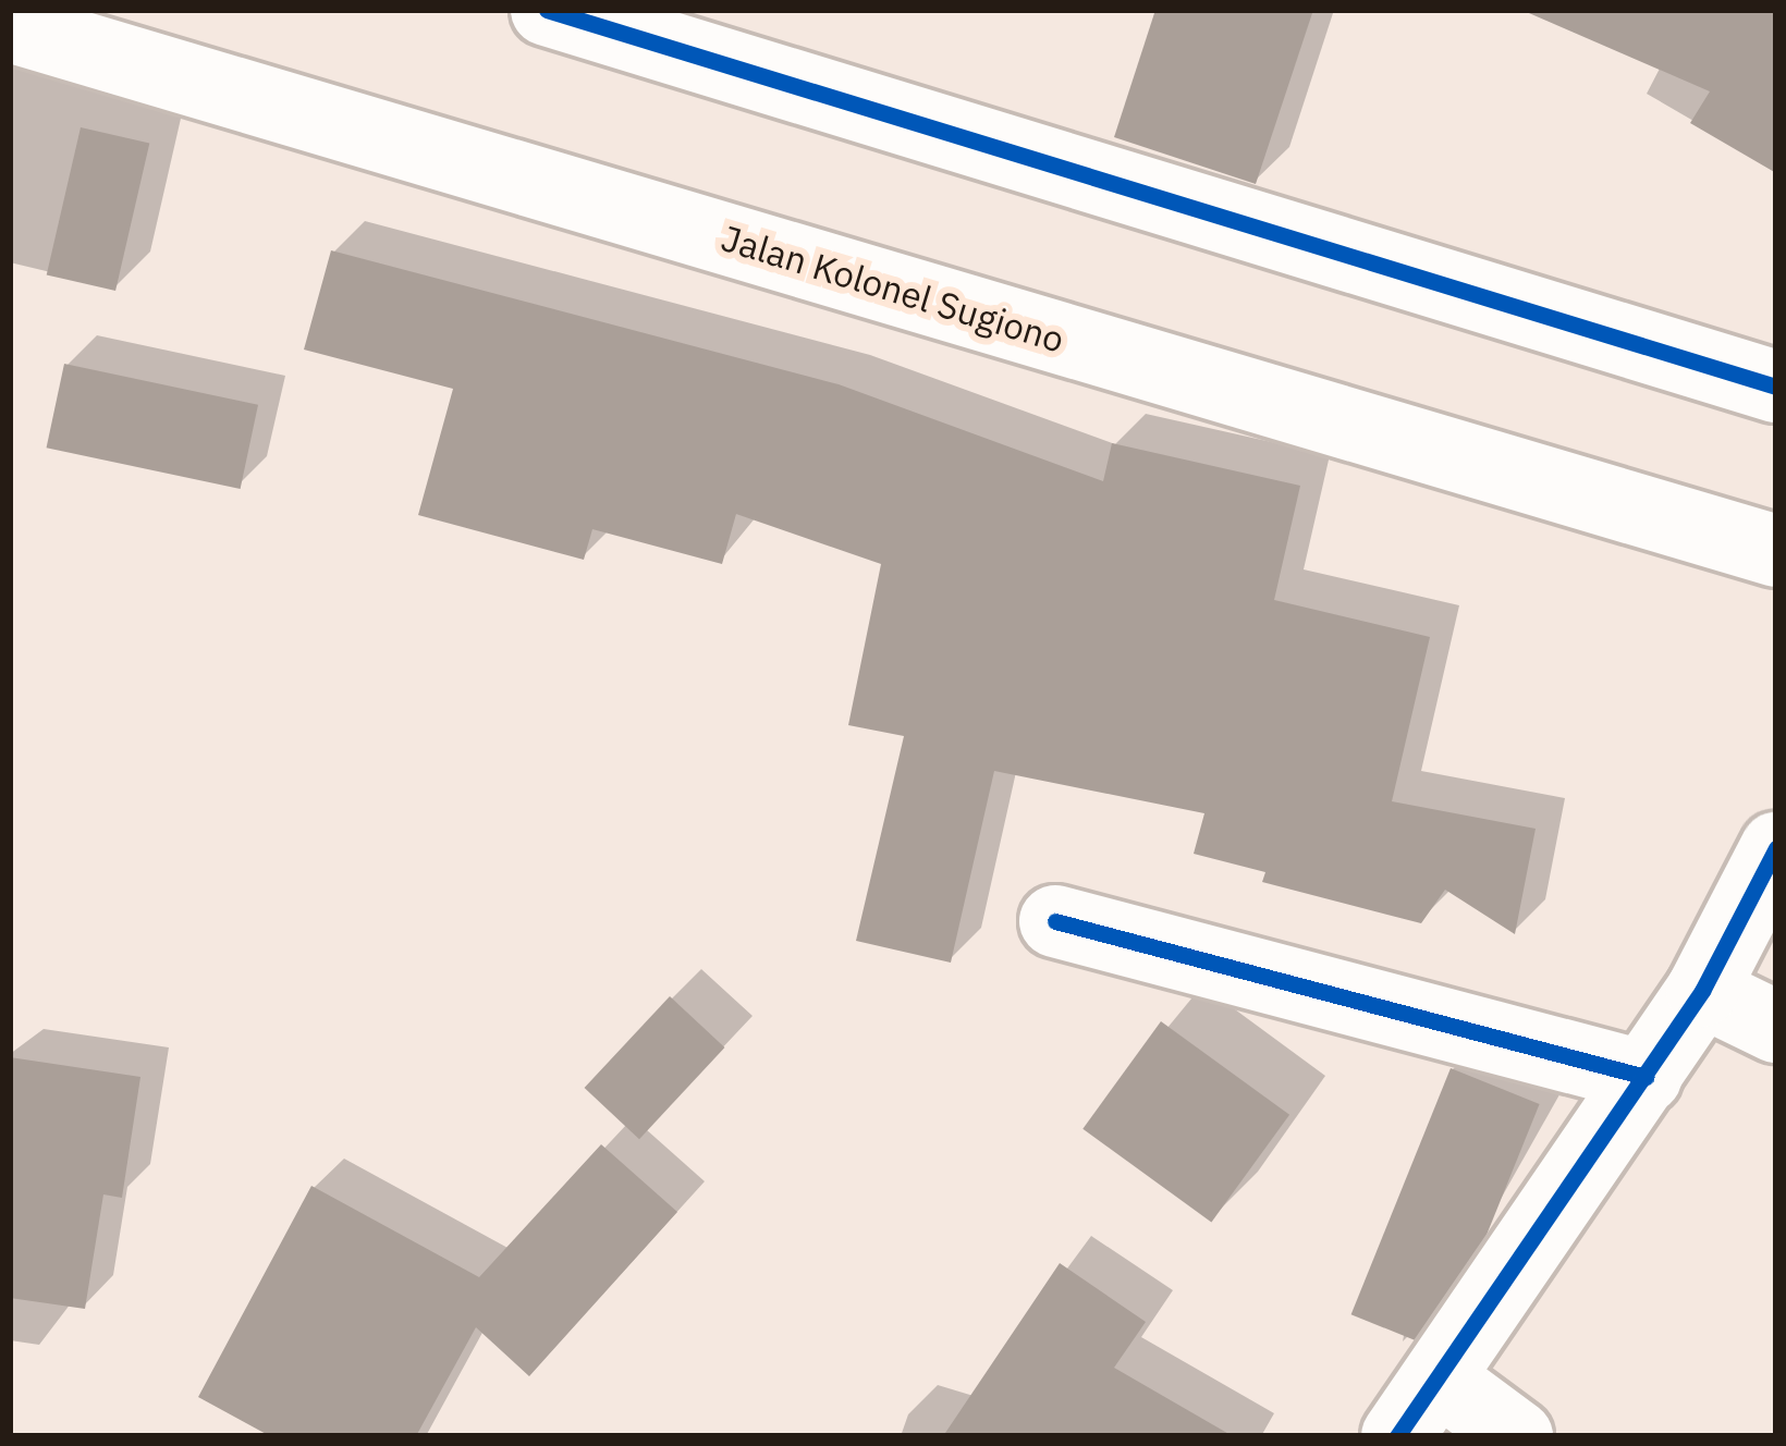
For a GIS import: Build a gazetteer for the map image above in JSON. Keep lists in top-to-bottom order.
{
  "streets": {
    "street": ["Jalan Kolonel Sugiono"]
  }
}
